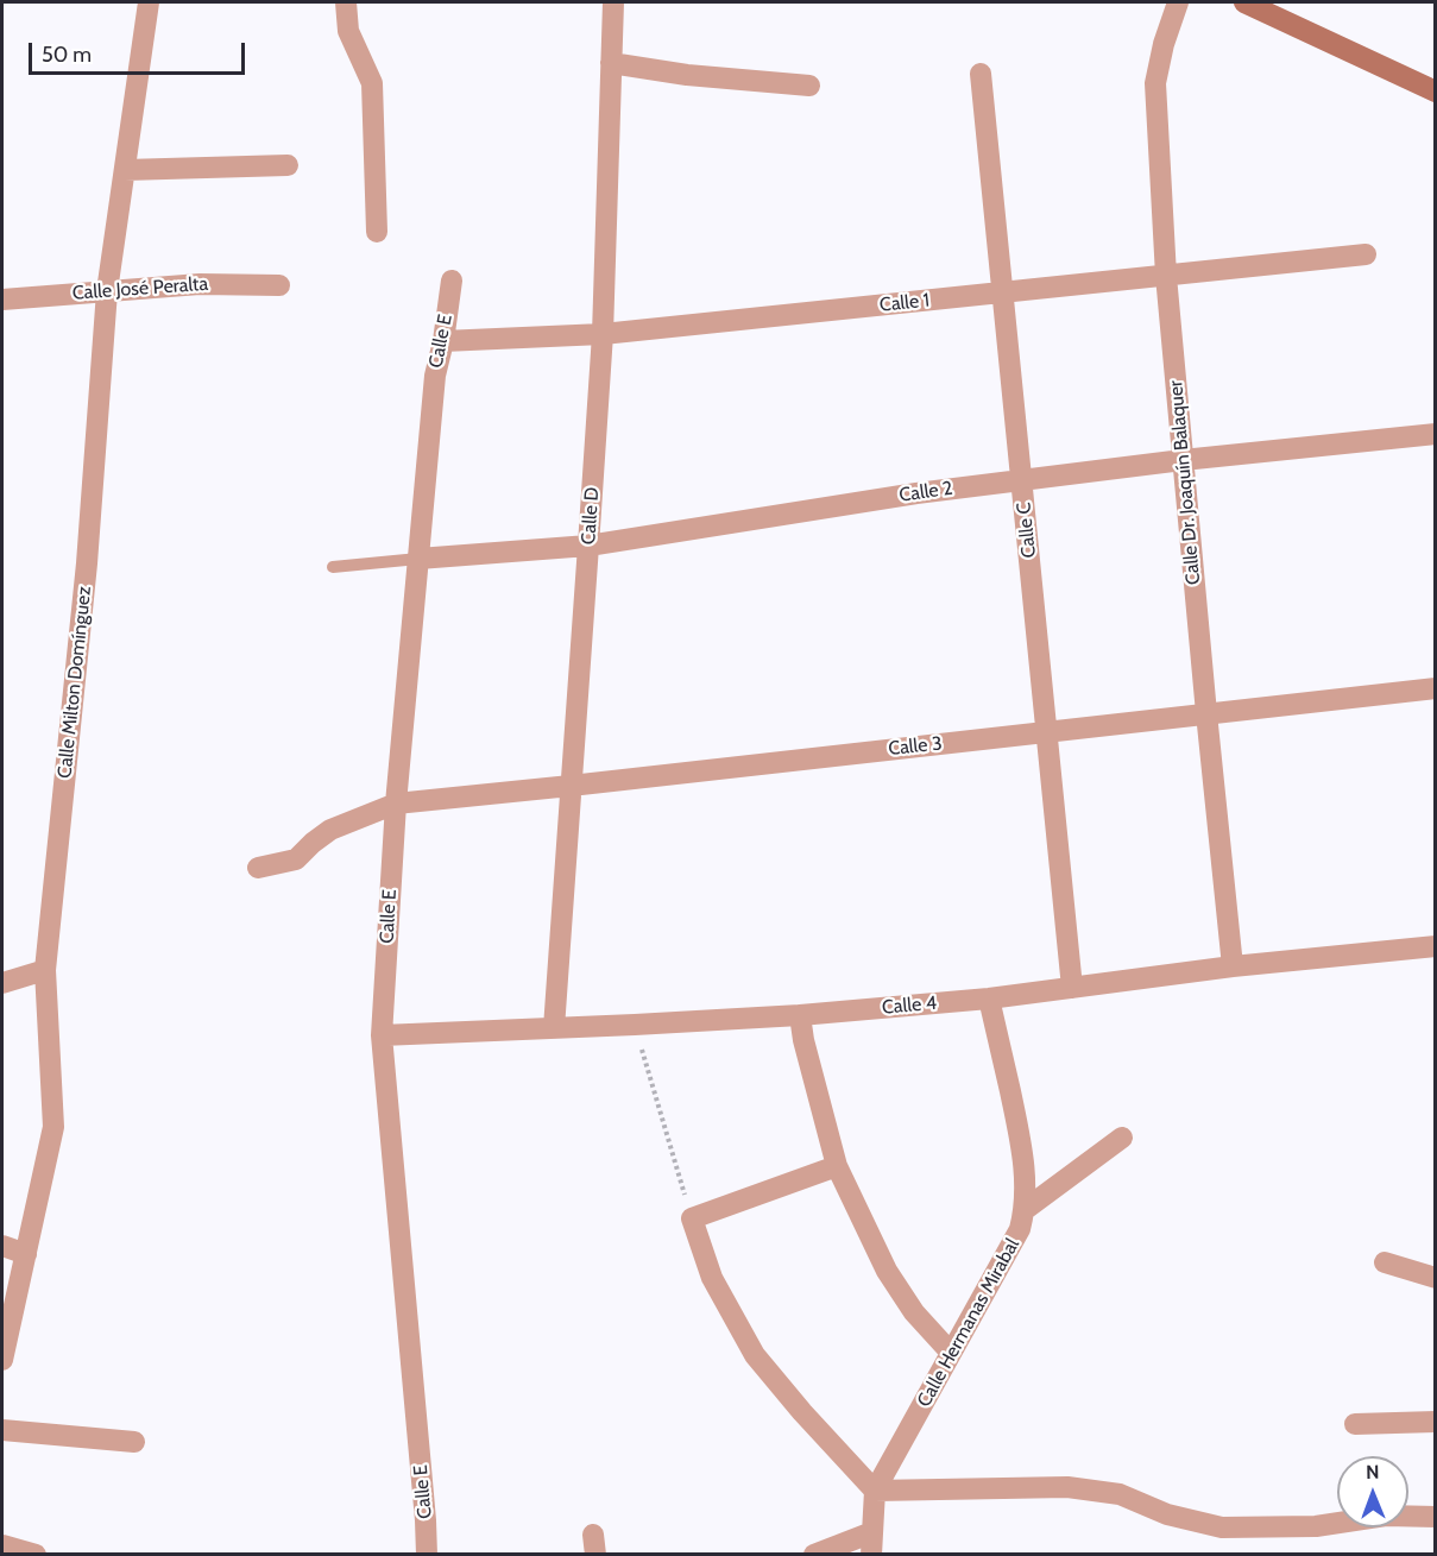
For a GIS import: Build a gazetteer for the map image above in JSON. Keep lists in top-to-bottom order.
{
  "streets": {
    "street": [
      "Calle José Peralta",
      "Calle 1",
      "Calle E",
      "Calle Dr. Joaquín Balaquer",
      "Calle 2",
      "Calle D",
      "Calle C",
      "Calle Milton Domínguez",
      "Calle 3",
      "Calle 4",
      "Calle Hermanas Mirabal"
    ]
  },
  "crossings": [
    ["Calle José Peralta", "Calle Milton Domínguez"],
    ["Calle 1", "Calle E"],
    ["Calle 1", "Calle Dr. Joaquín Balaquer"],
    ["Calle 1", "Calle D"],
    ["Calle 1", "Calle C"],
    ["Calle E", "Calle 2"],
    ["Calle E", "Calle 3"],
    ["Calle E", "Calle 4"],
    ["Calle Dr. Joaquín Balaquer", "Calle 2"],
    ["Calle Dr. Joaquín Balaquer", "Calle 3"],
    ["Calle Dr. Joaquín Balaquer", "Calle 4"],
    ["Calle 2", "Calle D"],
    ["Calle 2", "Calle C"],
    ["Calle D", "Calle 3"],
    ["Calle D", "Calle 4"],
    ["Calle C", "Calle 3"],
    ["Calle C", "Calle 4"],
    ["Calle 4", "Calle Hermanas Mirabal"]
  ],
  "scale_bar": "50 m",
  "north": "top"
}
